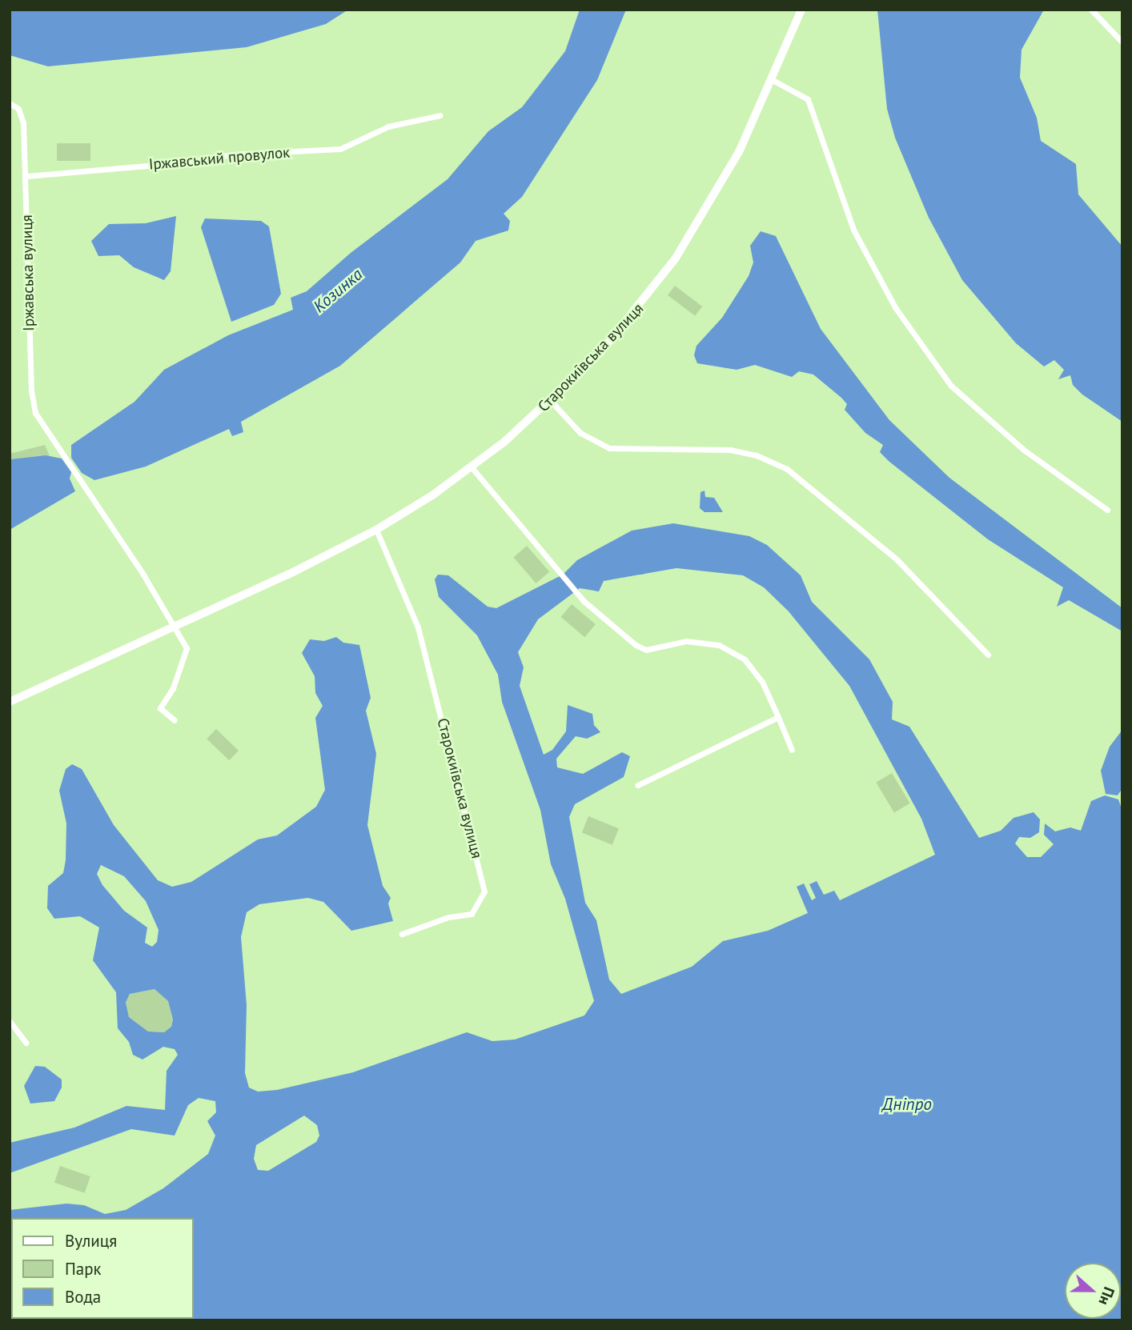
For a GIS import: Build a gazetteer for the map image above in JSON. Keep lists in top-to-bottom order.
{
  "streets": {
    "street": ["Іржавський провулок", "Іржавська вулиця", "Старокиївська вулиця"]
  },
  "crossings": [
    ["Іржавський провулок", "Іржавська вулиця"],
    ["Іржавська вулиця", "Старокиївська вулиця"]
  ],
  "water": ["Козинка", "Дніпро"],
  "legend": ["Вулиця", "Парк", "Вода"],
  "north": "right"
}
